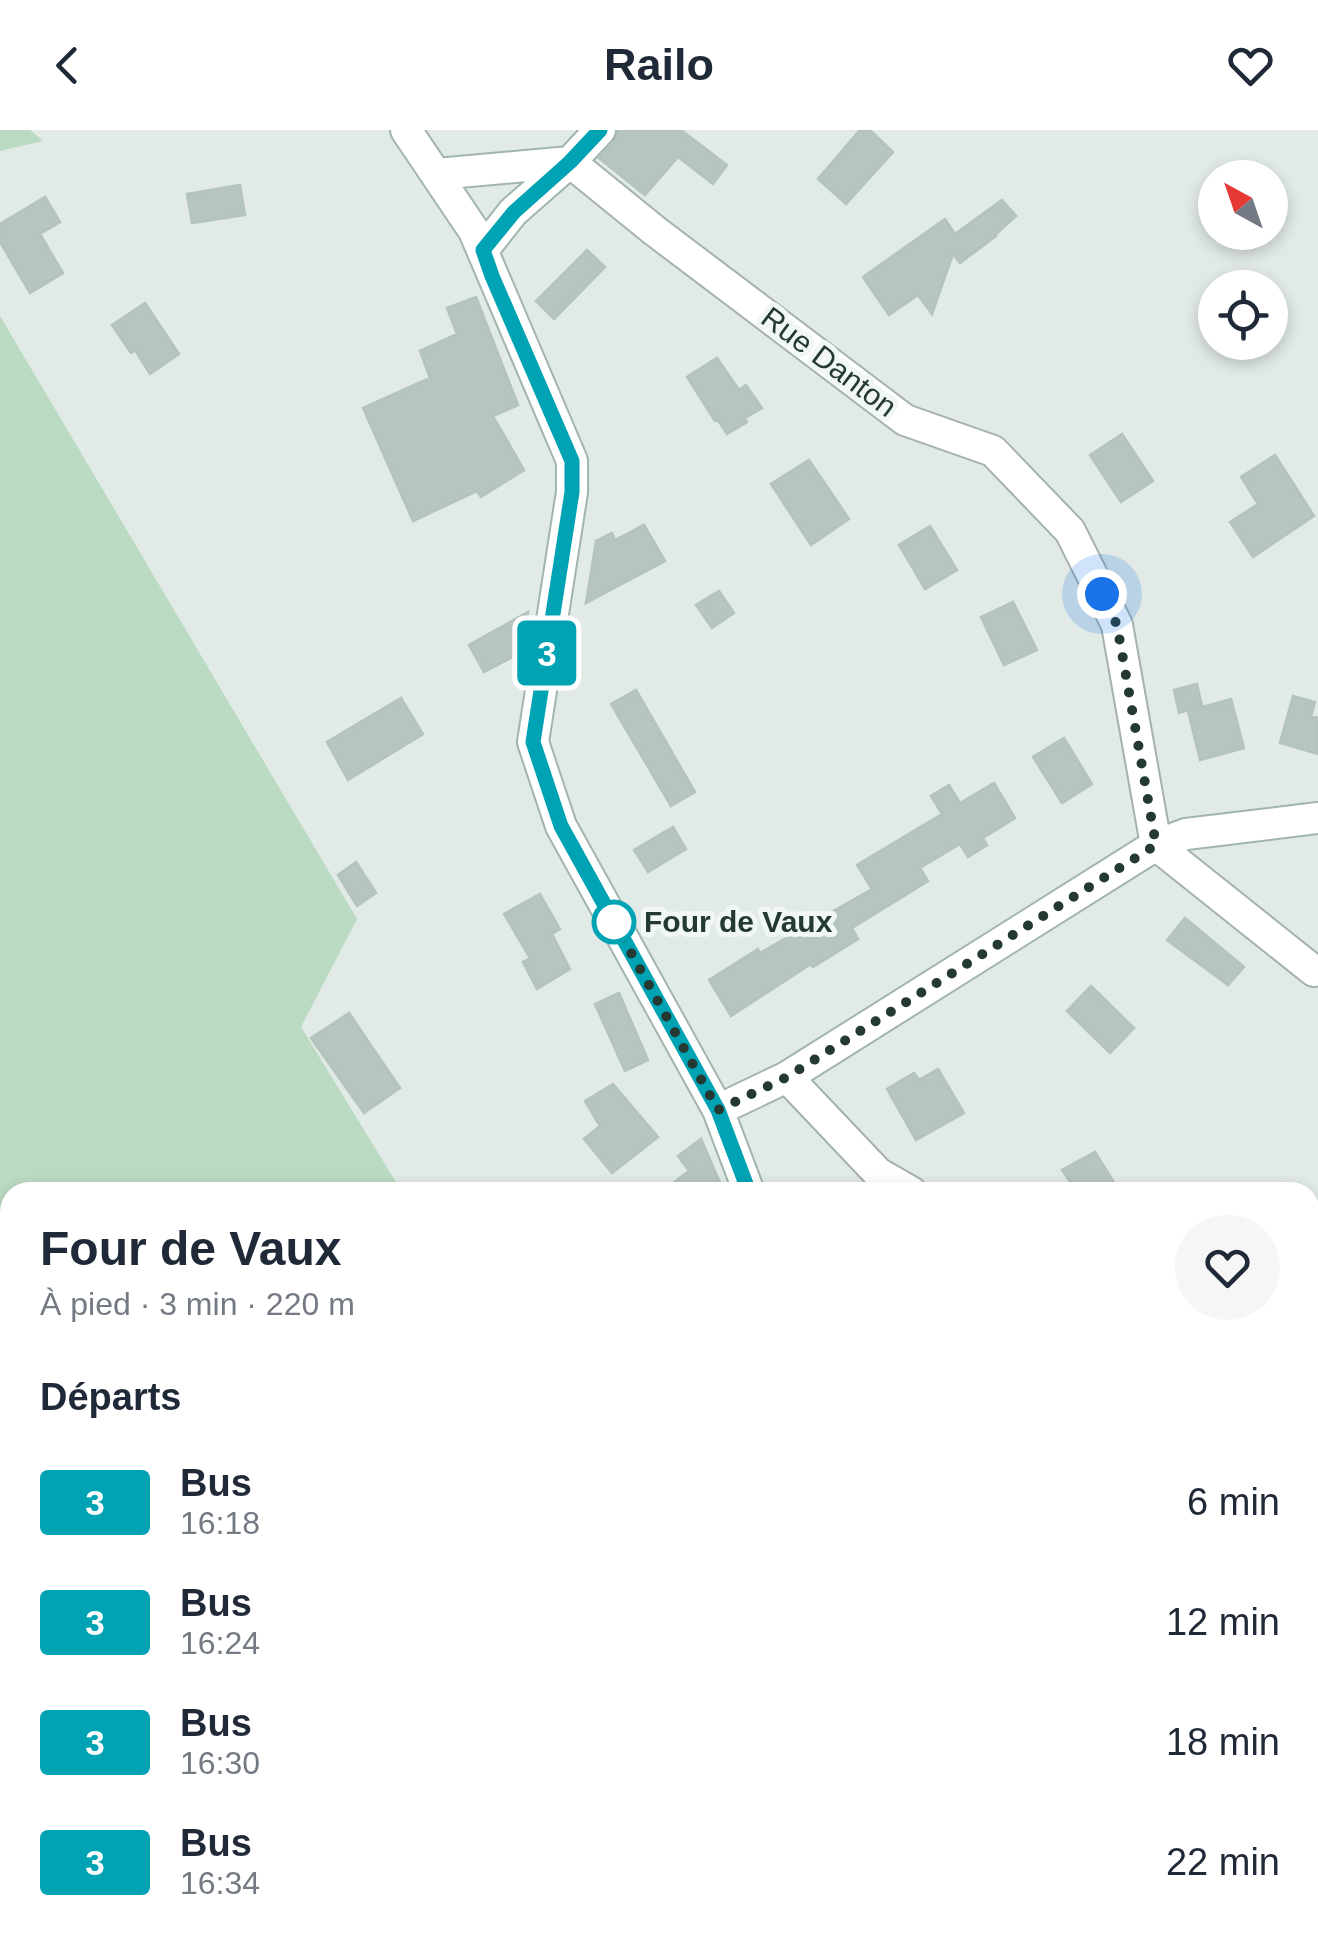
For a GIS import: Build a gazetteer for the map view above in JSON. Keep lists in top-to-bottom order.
{
  "streets": {
    "street": ["Rue Danton"]
  },
  "places": ["Four de Vaux"],
  "lines": ["bus line 3"],
  "north": "top left",
  "page": {
    "header": "Railo",
    "on_map": "3",
    "heading": [
      ["Four de Vaux", "À pied · 3 min · 220 m"],
      "Départs"
    ],
    "list": [
      {
        "mark": "3",
        "name": "Bus",
        "note": "16:18",
        "value": "6 min"
      },
      {
        "mark": "3",
        "name": "Bus",
        "note": "16:24",
        "value": "12 min"
      },
      {
        "mark": "3",
        "name": "Bus",
        "note": "16:30",
        "value": "18 min"
      },
      {
        "mark": "3",
        "name": "Bus",
        "note": "16:34",
        "value": "22 min"
      }
    ]
  }
}
